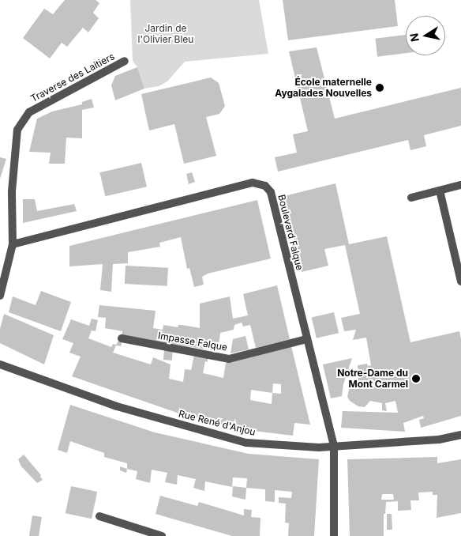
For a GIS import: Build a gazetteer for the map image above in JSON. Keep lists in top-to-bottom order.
{
  "streets": {
    "street": [
      "Traverse des Laitiers",
      "Boulevard Falque",
      "Impasse Falque",
      "Rue René d'Anjou"
    ]
  },
  "crossings": [
    ["Traverse des Laitiers", "Boulevard Falque"],
    ["Boulevard Falque", "Impasse Falque"],
    ["Boulevard Falque", "Rue René d'Anjou"]
  ],
  "parks": ["Jardin de l'Olivier Bleu"],
  "places": ["École maternelle Aygalades Nouvelles", "Notre-Dame du Mont Carmel"],
  "north": "left"
}
